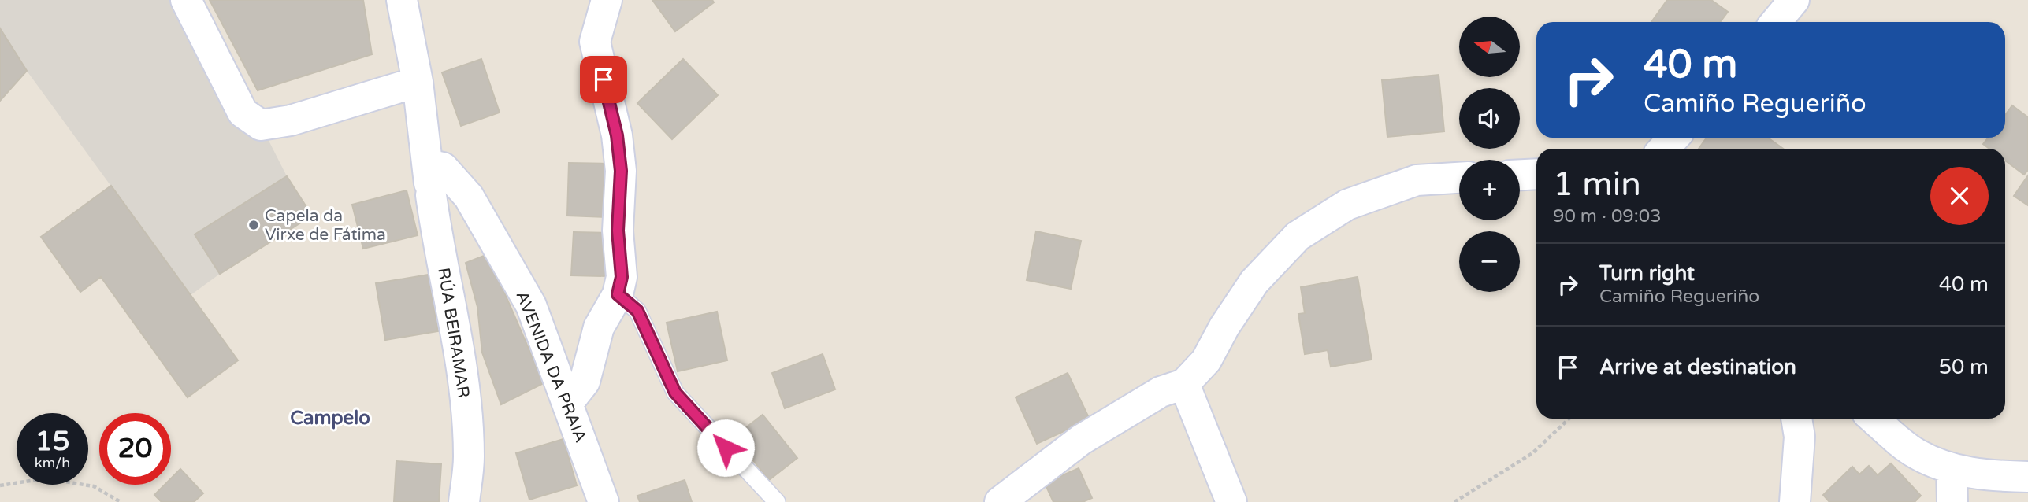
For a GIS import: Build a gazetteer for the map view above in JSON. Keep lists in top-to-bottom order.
{
  "streets": {
    "street": ["RÚA BEIRAMAR", "AVENIDA DA PRAIA"]
  },
  "crossings": [
    ["RÚA BEIRAMAR", "AVENIDA DA PRAIA"]
  ],
  "districts": ["Campelo"],
  "places": ["Capela da Virxe de Fátima"],
  "north": "left",
  "page": {
    "map_buttons": ["+", "−"],
    "turn": ["40 m", "Camiño Regueriño"],
    "heading": ["1 min", "90 m · 09:03"],
    "list": [
      {
        "name": "Turn right",
        "note": "Camiño Regueriño",
        "value": "40 m"
      },
      {
        "name": "Arrive at destination",
        "value": "50 m"
      }
    ],
    "speed": "15 km/h",
    "limit": "20"
  }
}
